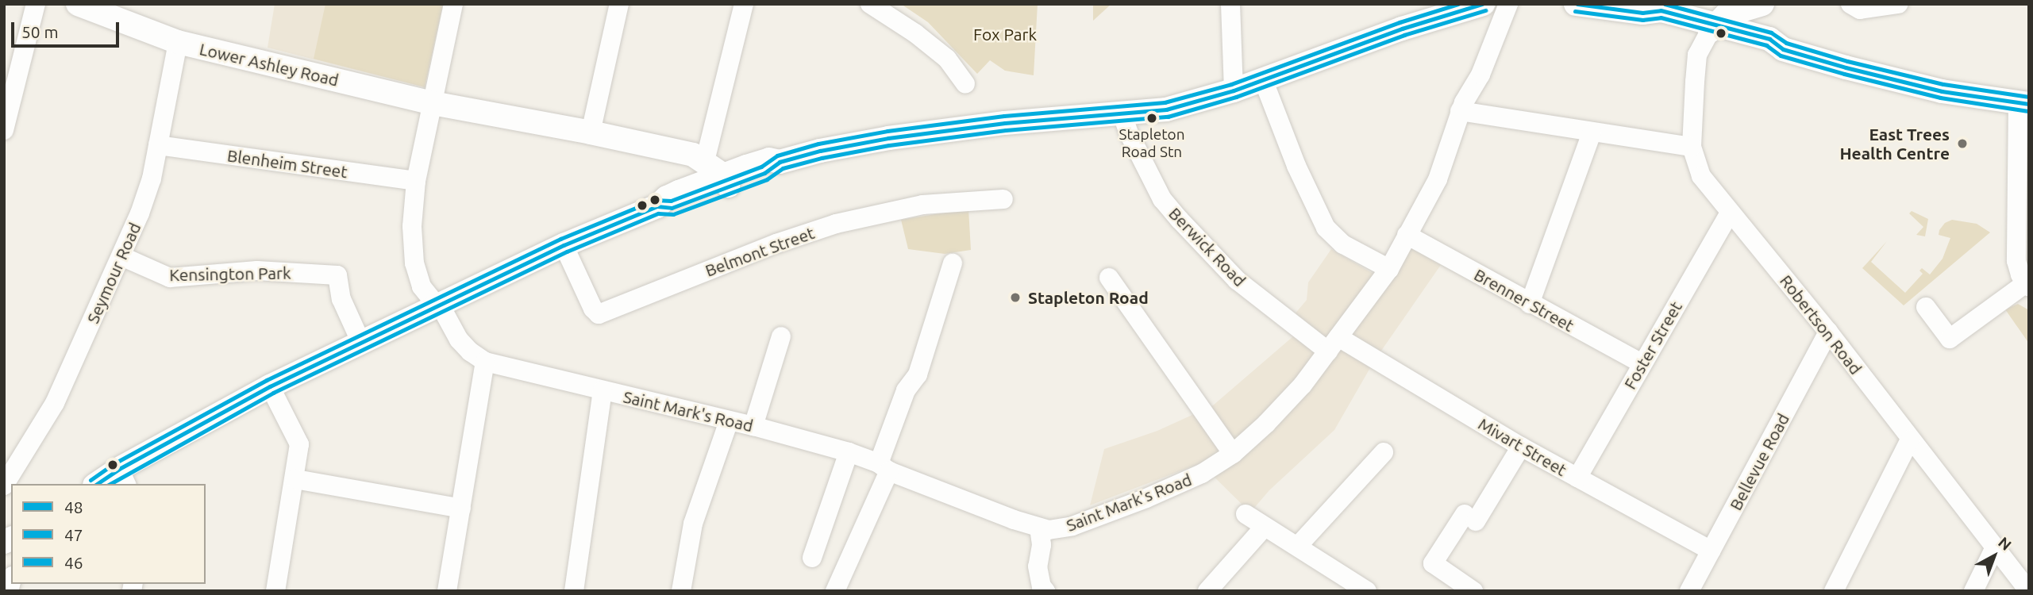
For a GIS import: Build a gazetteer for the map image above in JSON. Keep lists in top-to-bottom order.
{
  "streets": {
    "main road": ["Lower Ashley Road"],
    "street": [
      "Blenheim Street",
      "Berwick Road",
      "Belmont Street",
      "Seymour Road",
      "Kensington Park",
      "Brenner Street",
      "Robertson Road",
      "Foster Street",
      "Saint Mark's Road",
      "Mivart Street",
      "Bellevue Road"
    ]
  },
  "crossings": [
    ["Lower Ashley Road", "Seymour Road"],
    ["Blenheim Street", "Seymour Road"],
    ["Blenheim Street", "Saint Mark's Road"],
    ["Berwick Road", "Saint Mark's Road"],
    ["Berwick Road", "Mivart Street"],
    ["Seymour Road", "Kensington Park"],
    ["Brenner Street", "Foster Street"],
    ["Brenner Street", "Saint Mark's Road"],
    ["Robertson Road", "Foster Street"],
    ["Robertson Road", "Bellevue Road"],
    ["Foster Street", "Mivart Street"],
    ["Saint Mark's Road", "Mivart Street"],
    ["Mivart Street", "Bellevue Road"]
  ],
  "parks": ["Fox Park"],
  "places": ["Stapleton Road Stn", "East Trees Health Centre", "Stapleton Road"],
  "lines": ["transit line 48", "transit line 46", "transit line 47"],
  "legend": ["48", "47", "46"],
  "scale_bar": "50 m",
  "north": "top right"
}
